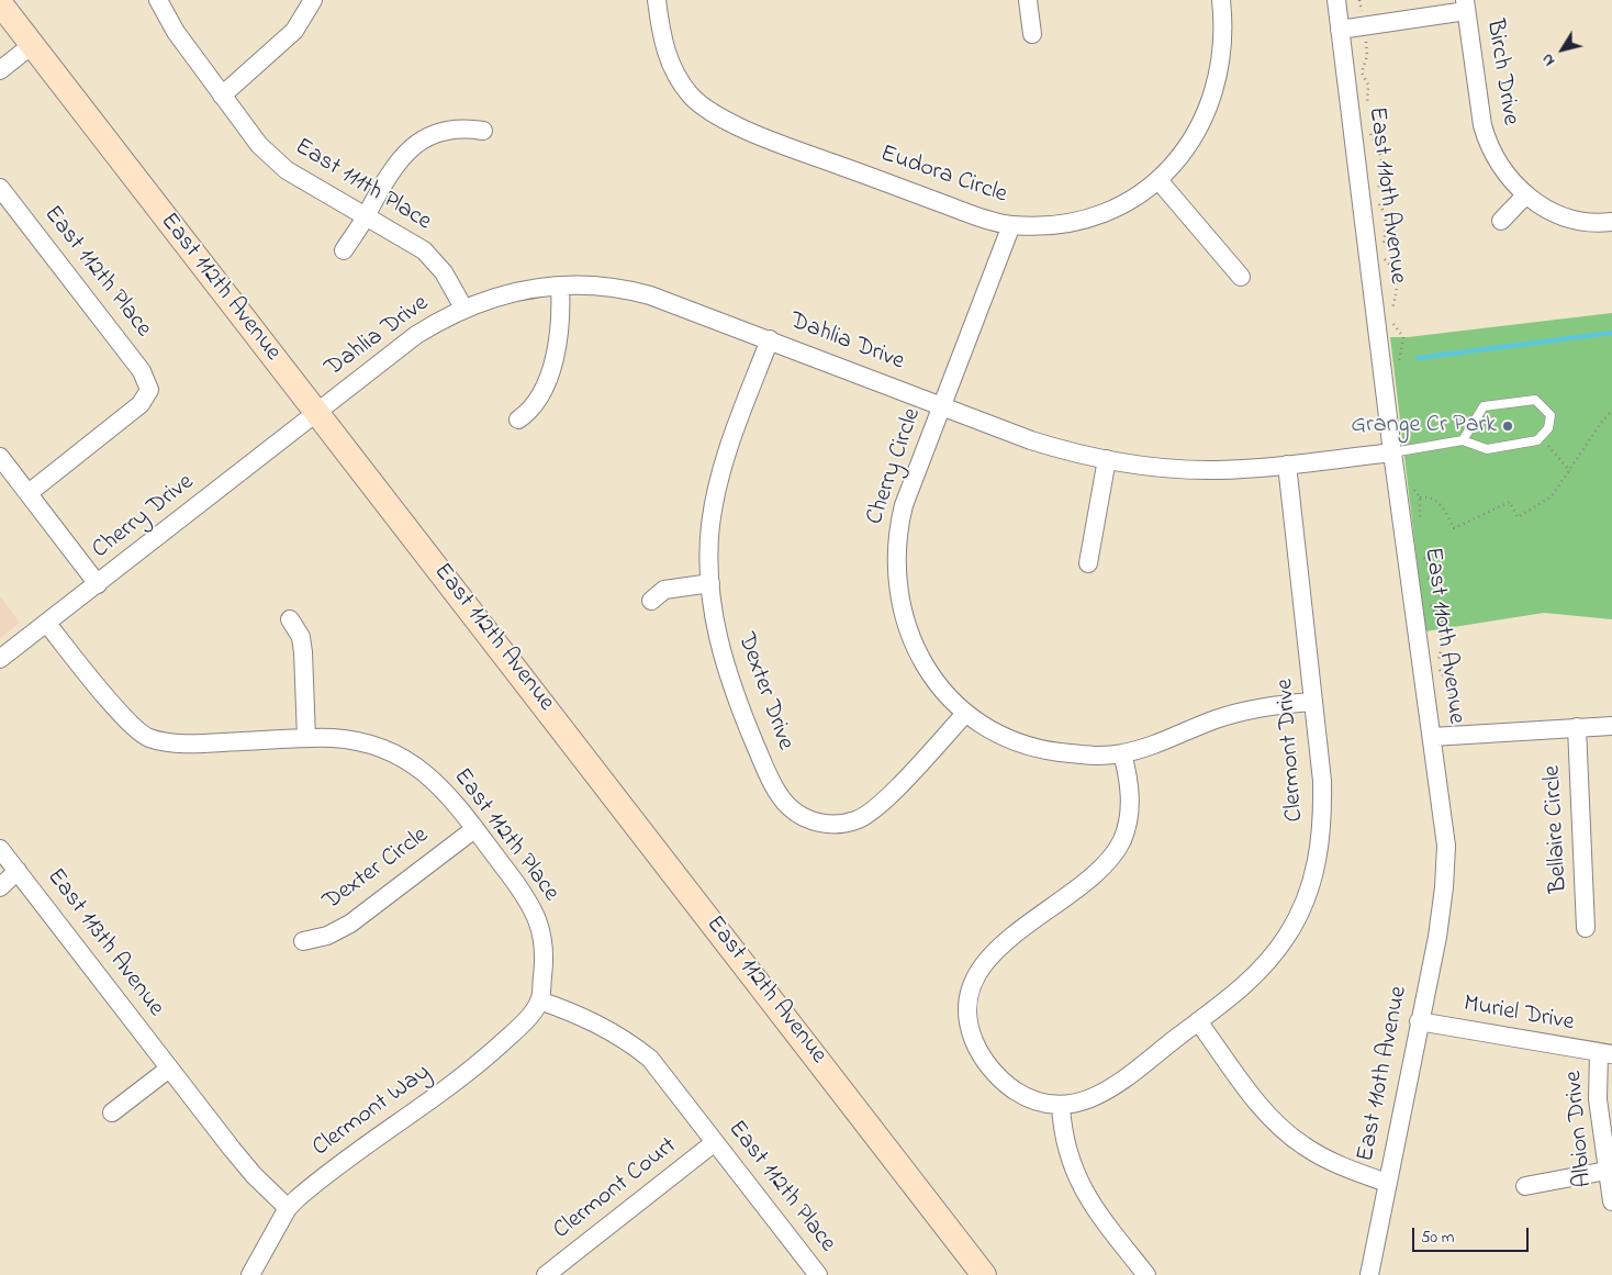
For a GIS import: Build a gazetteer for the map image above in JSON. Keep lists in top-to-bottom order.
{
  "streets": {
    "street": [
      "Birch Drive",
      "Eudora Circle",
      "East 111th Place",
      "East 110th Avenue",
      "East 112th Place",
      "East 112th Avenue",
      "Dahlia Drive",
      "Cherry Circle",
      "Cherry Drive",
      "Dexter Drive",
      "Clermont Drive",
      "Bellaire Circle",
      "Dexter Circle",
      "East 113th Avenue",
      "Muriel Drive",
      "Clermont Way",
      "Albion Drive",
      "Clermont Court"
    ]
  },
  "crossings": [
    ["Eudora Circle", "Cherry Circle"],
    ["East 111th Place", "Dahlia Drive"],
    ["East 110th Avenue", "Dahlia Drive"],
    ["East 110th Avenue", "Muriel Drive"],
    ["East 112th Place", "Cherry Drive"],
    ["East 112th Place", "Dexter Circle"],
    ["East 112th Place", "Clermont Way"],
    ["East 112th Place", "Clermont Court"],
    ["East 112th Avenue", "Dahlia Drive"],
    ["East 112th Avenue", "Cherry Drive"],
    ["Dahlia Drive", "Cherry Circle"],
    ["Dahlia Drive", "Cherry Drive"],
    ["Dahlia Drive", "Dexter Drive"],
    ["Dahlia Drive", "Clermont Drive"],
    ["Cherry Circle", "Dexter Drive"],
    ["Cherry Circle", "Clermont Drive"],
    ["East 113th Avenue", "Clermont Way"],
    ["Muriel Drive", "Albion Drive"]
  ],
  "places": ["Grange Cr Park"],
  "scale_bar": "50 m",
  "north": "bottom left"
}
